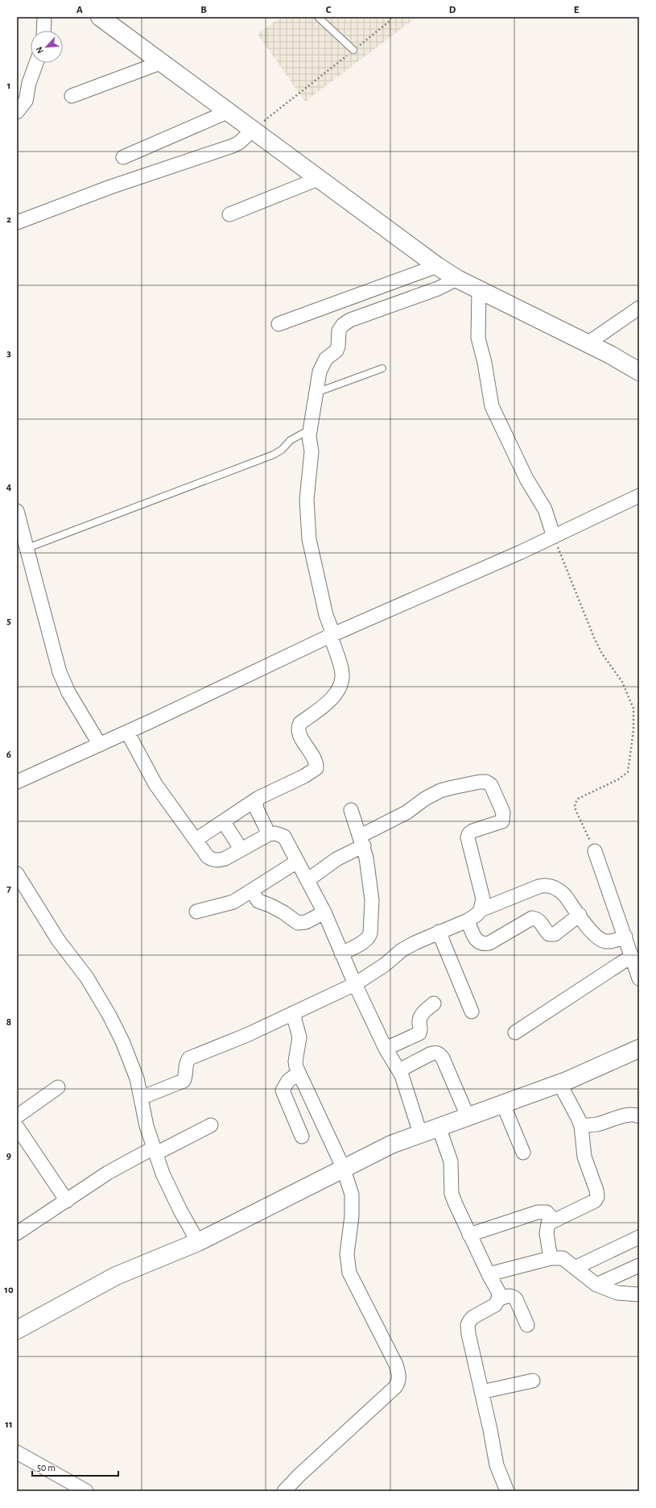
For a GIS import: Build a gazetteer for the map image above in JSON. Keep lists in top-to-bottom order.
{
  "scale_bar": "50 m",
  "north": "bottom left",
  "grid": {
    "columns": [
      "A",
      "B",
      "C",
      "D",
      "E"
    ],
    "rows": [
      "1",
      "2",
      "3",
      "4",
      "5",
      "6",
      "7",
      "8",
      "9",
      "10",
      "11"
    ]
  }
}
